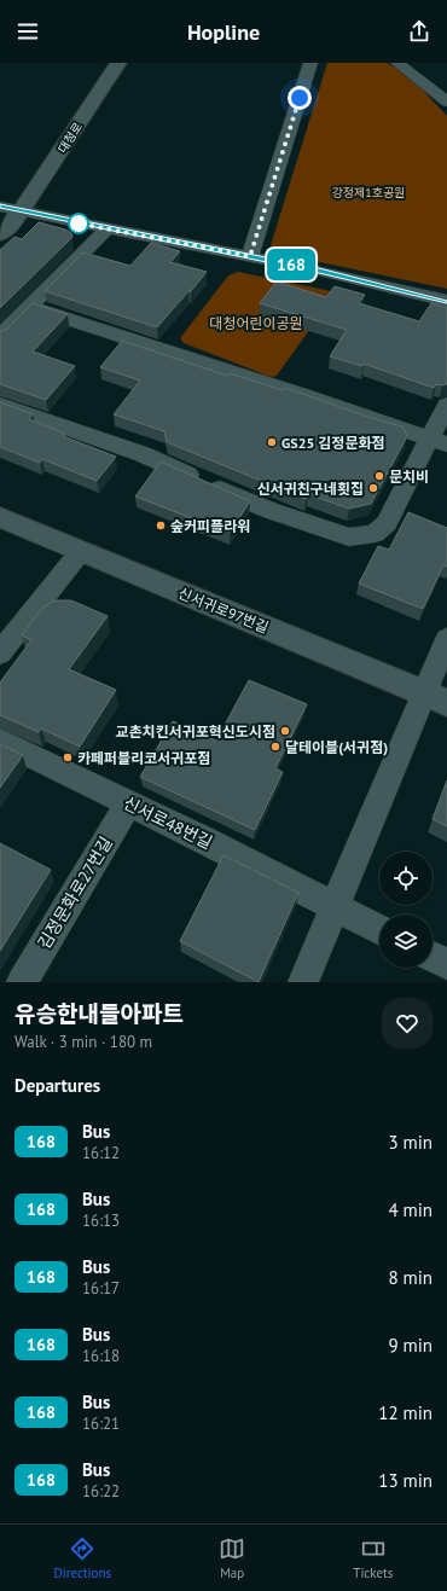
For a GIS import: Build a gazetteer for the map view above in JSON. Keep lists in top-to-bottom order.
{
  "streets": {
    "street": [
      "대청로",
      "신서귀로97번길",
      "신서로48번길",
      "김정문화로27번길"
    ]
  },
  "crossings": [
    ["신서로48번길", "김정문화로27번길"]
  ],
  "parks": ["강정제1호공원", "대청어린이공원"],
  "places": [
    "GS25 김정문화점",
    "문치비",
    "신서귀친구네횟집",
    "숲커피플라워",
    "교촌치킨서귀포혁신도시점",
    "달테이블(서귀점)",
    "카페퍼블리코서귀포점"
  ],
  "lines": ["bus line 168"],
  "page": {
    "header": "Hopline",
    "on_map": "168",
    "heading": [
      ["유승한내들아파트", "Walk · 3 min · 180 m"],
      "Departures"
    ],
    "list": [
      {
        "mark": "168",
        "name": "Bus",
        "note": "16:12",
        "value": "3 min"
      },
      {
        "mark": "168",
        "name": "Bus",
        "note": "16:13",
        "value": "4 min"
      },
      {
        "mark": "168",
        "name": "Bus",
        "note": "16:17",
        "value": "8 min"
      },
      {
        "mark": "168",
        "name": "Bus",
        "note": "16:18",
        "value": "9 min"
      },
      {
        "mark": "168",
        "name": "Bus",
        "note": "16:21",
        "value": "12 min"
      },
      {
        "mark": "168",
        "name": "Bus",
        "note": "16:22",
        "value": "13 min"
      }
    ],
    "tabs": ["Directions", "Map", "Tickets"]
  }
}
